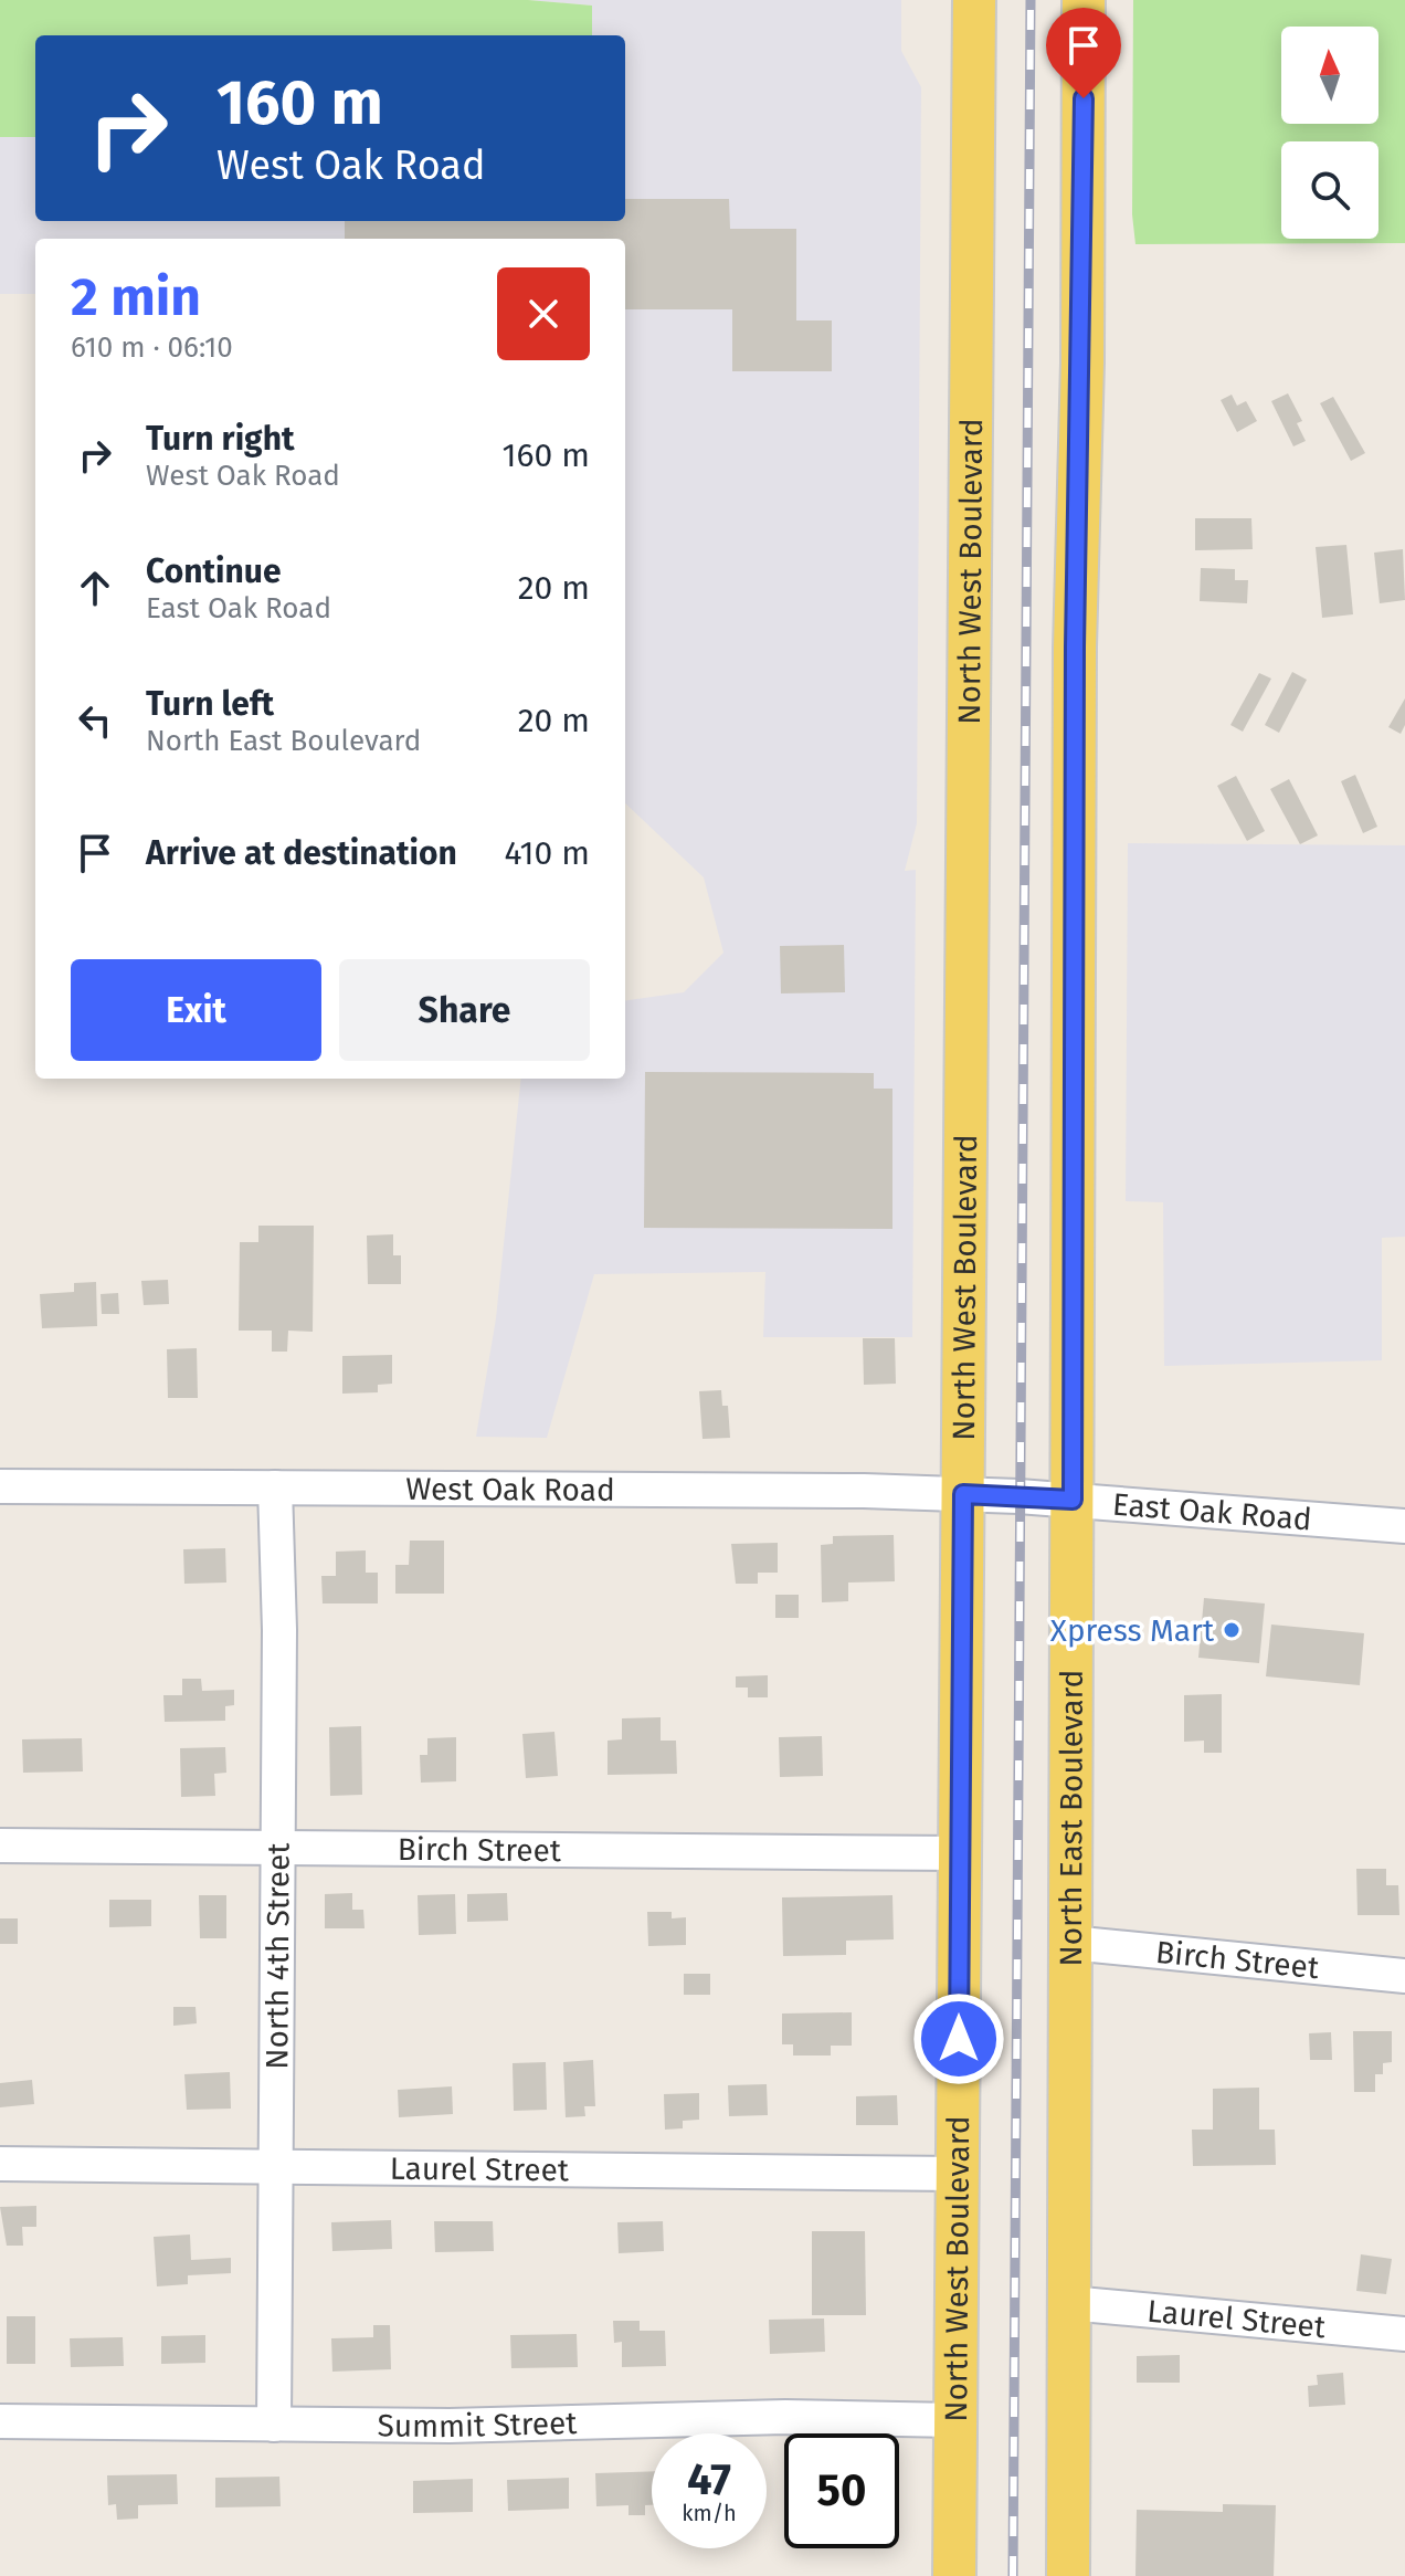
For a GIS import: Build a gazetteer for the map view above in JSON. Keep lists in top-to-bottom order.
{
  "streets": {
    "main road": ["North West Boulevard", "North East Boulevard"],
    "street": [
      "West Oak Road",
      "East Oak Road",
      "Birch Street",
      "North 4th Street",
      "Laurel Street",
      "Summit Street"
    ]
  },
  "crossings": [
    ["North West Boulevard", "West Oak Road"],
    ["North West Boulevard", "Birch Street"],
    ["North West Boulevard", "Laurel Street"],
    ["North West Boulevard", "Summit Street"],
    ["West Oak Road", "East Oak Road"],
    ["West Oak Road", "North 4th Street"],
    ["East Oak Road", "North East Boulevard"],
    ["North East Boulevard", "Birch Street"],
    ["North East Boulevard", "Laurel Street"],
    ["Birch Street", "North 4th Street"],
    ["North 4th Street", "Laurel Street"],
    ["North 4th Street", "Summit Street"]
  ],
  "places": ["Xpress Mart"],
  "north": "top",
  "page": {
    "turn": ["160 m", "West Oak Road"],
    "heading": ["2 min", "610 m · 06:10"],
    "list": [
      {
        "name": "Turn right",
        "note": "West Oak Road",
        "value": "160 m"
      },
      {
        "name": "Continue",
        "note": "East Oak Road",
        "value": "20 m"
      },
      {
        "name": "Turn left",
        "note": "North East Boulevard",
        "value": "20 m"
      },
      {
        "name": "Arrive at destination",
        "value": "410 m"
      }
    ],
    "buttons": ["Exit", "Share"],
    "speed": "47 km/h",
    "limit": "50"
  }
}
